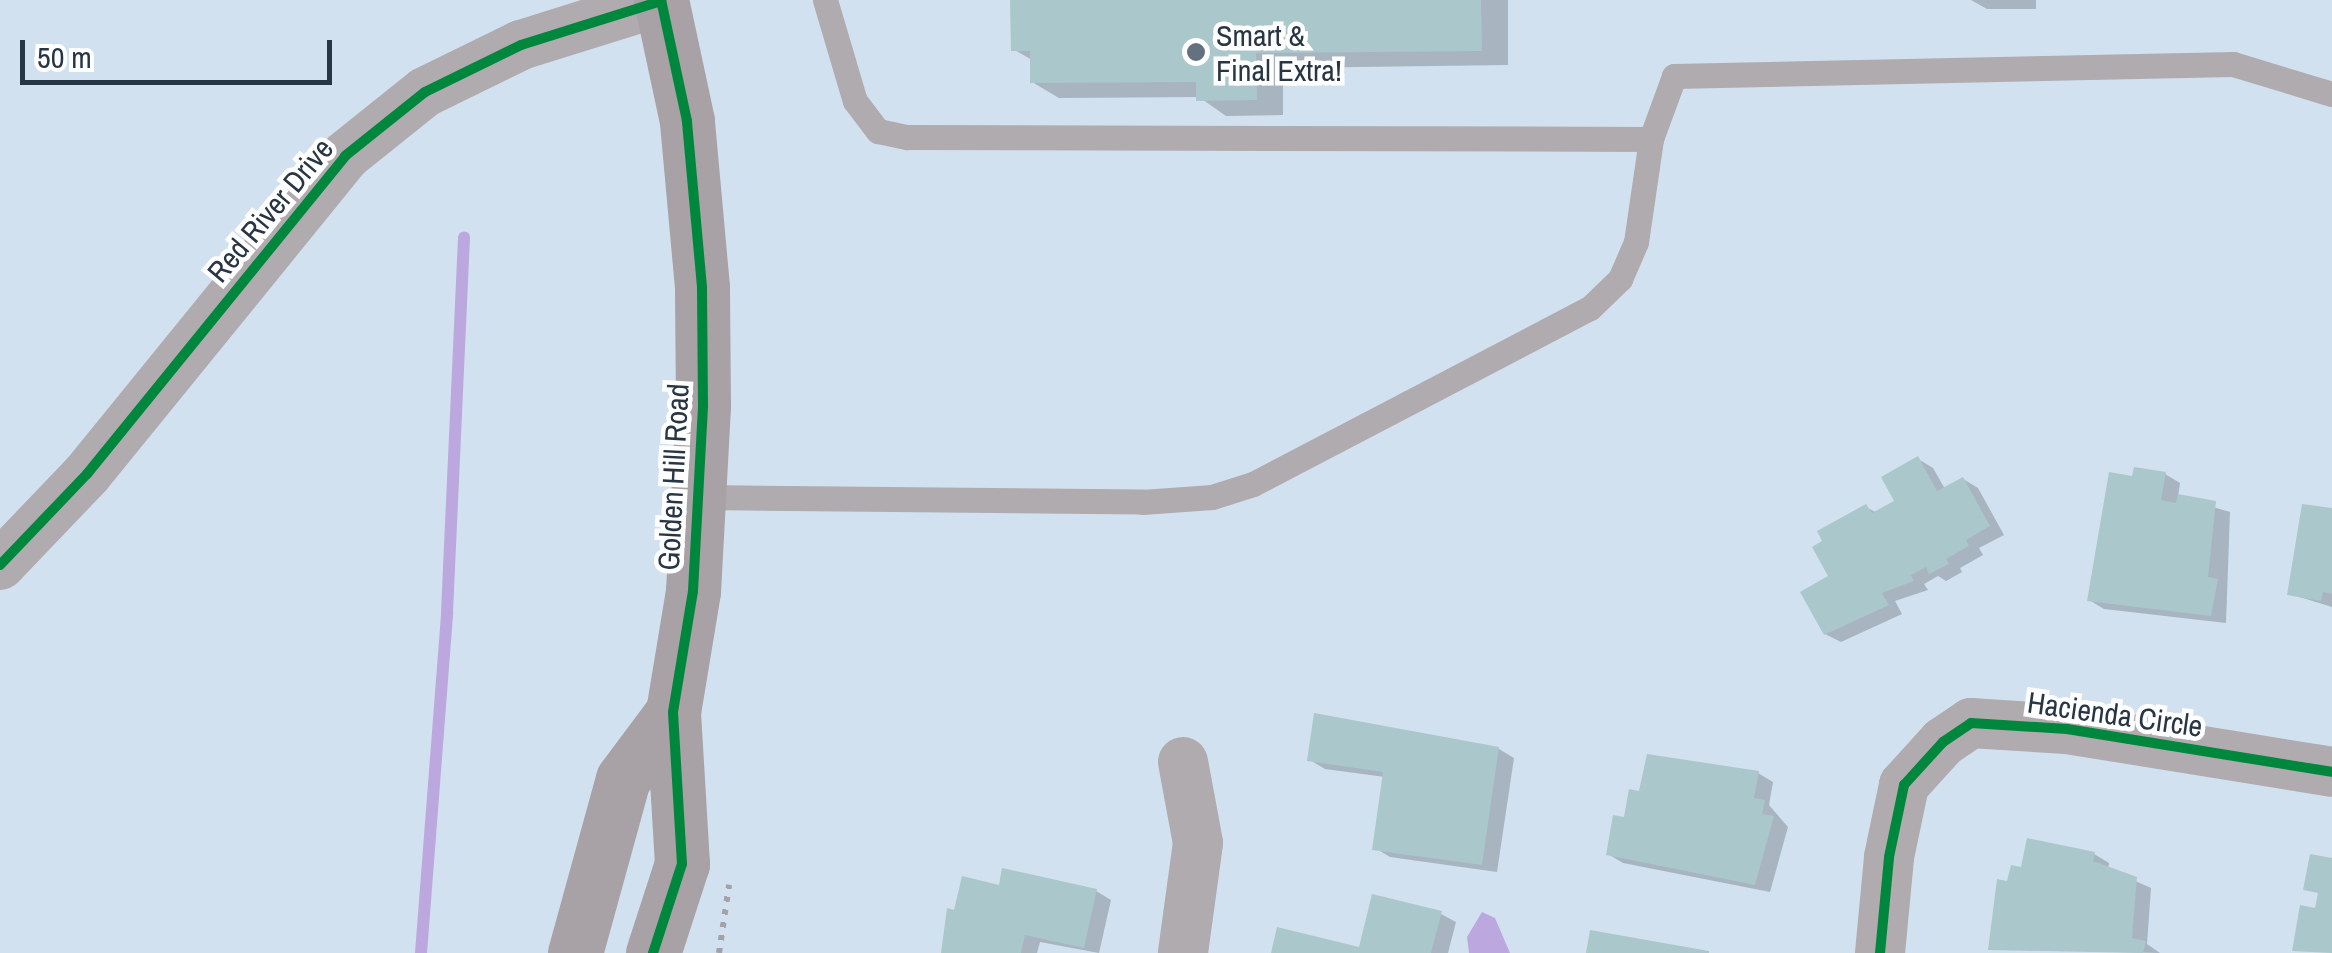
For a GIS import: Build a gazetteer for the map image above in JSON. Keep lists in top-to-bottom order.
{
  "streets": {
    "main road": ["Golden Hill Road"],
    "street": ["Red River Drive", "Hacienda Circle"]
  },
  "crossings": [
    ["Red River Drive", "Golden Hill Road"]
  ],
  "places": ["Smart & Final Extra!"],
  "scale_bar": "50 m"
}
